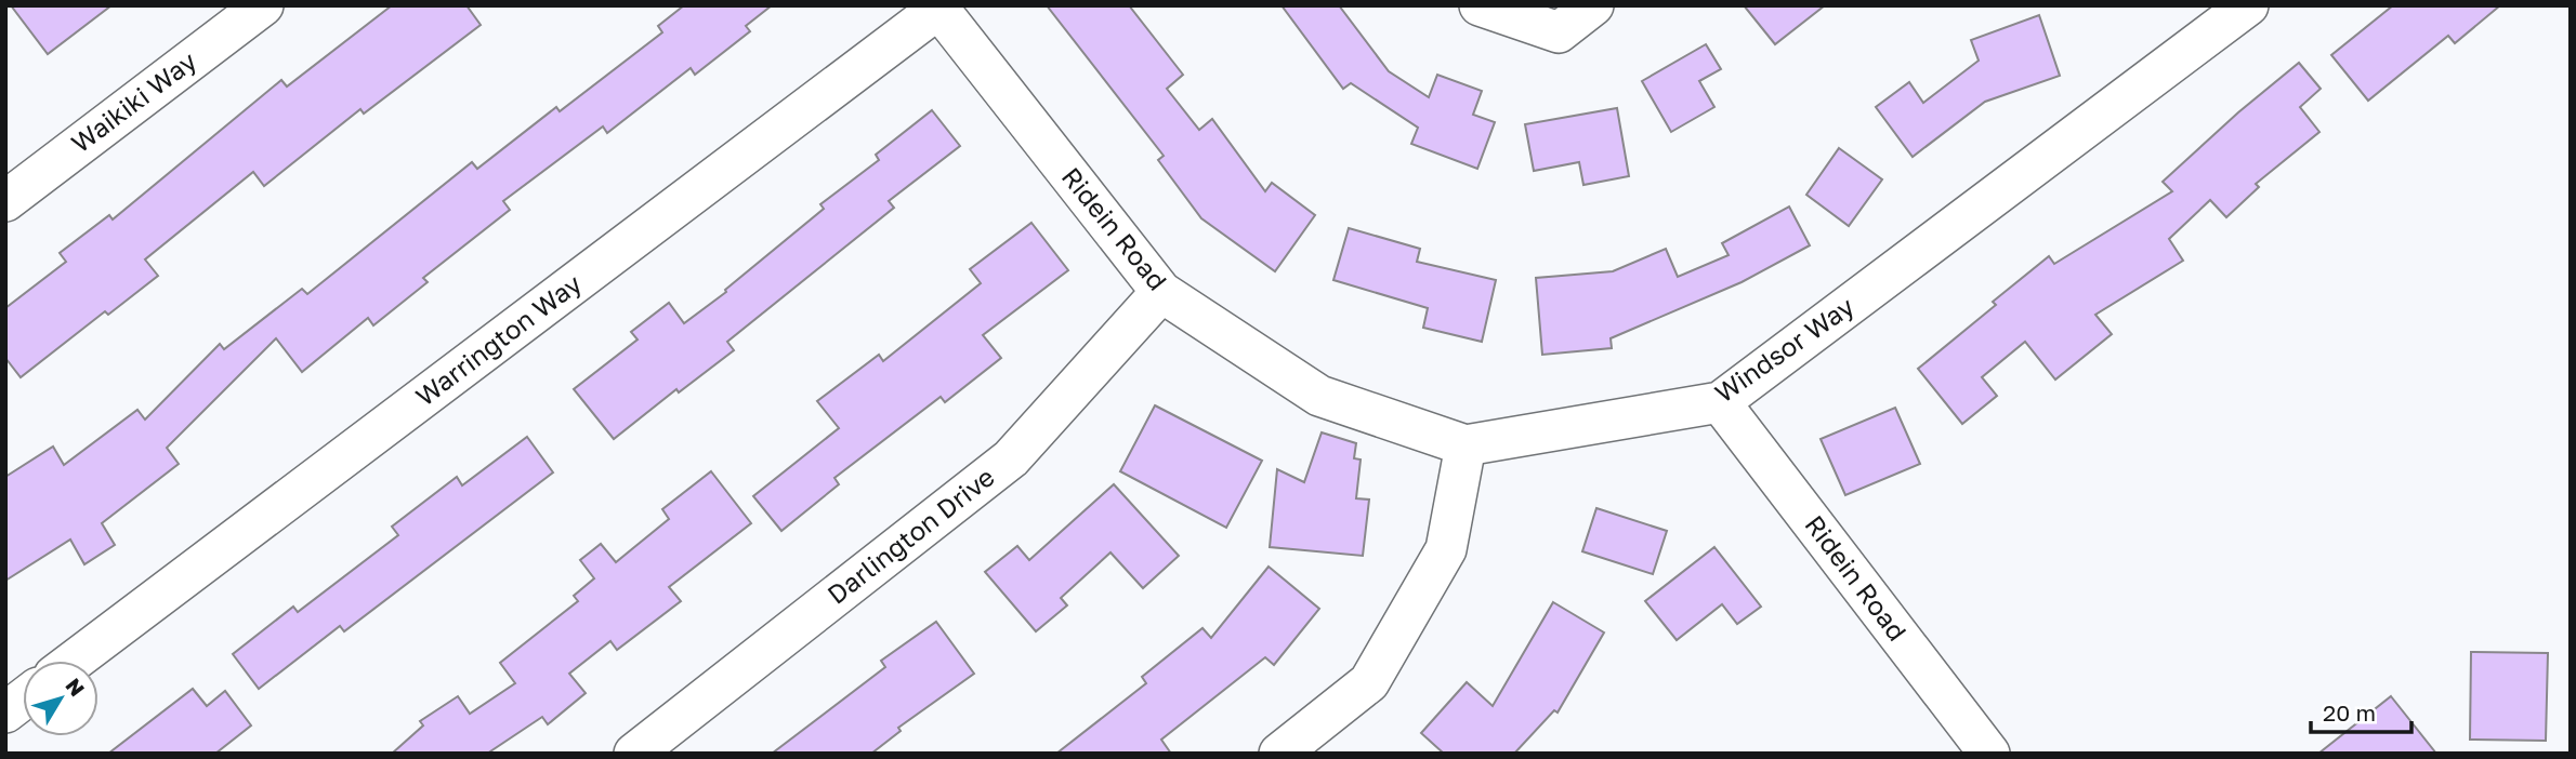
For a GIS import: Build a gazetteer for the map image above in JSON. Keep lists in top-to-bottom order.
{
  "streets": {
    "street": [
      "Waikiki Way",
      "Ridein Road",
      "Warrington Way",
      "Windsor Way",
      "Darlington Drive"
    ]
  },
  "crossings": [
    ["Ridein Road", "Warrington Way"],
    ["Ridein Road", "Windsor Way"],
    ["Ridein Road", "Darlington Drive"]
  ],
  "scale_bar": "20 m",
  "north": "top right"
}
